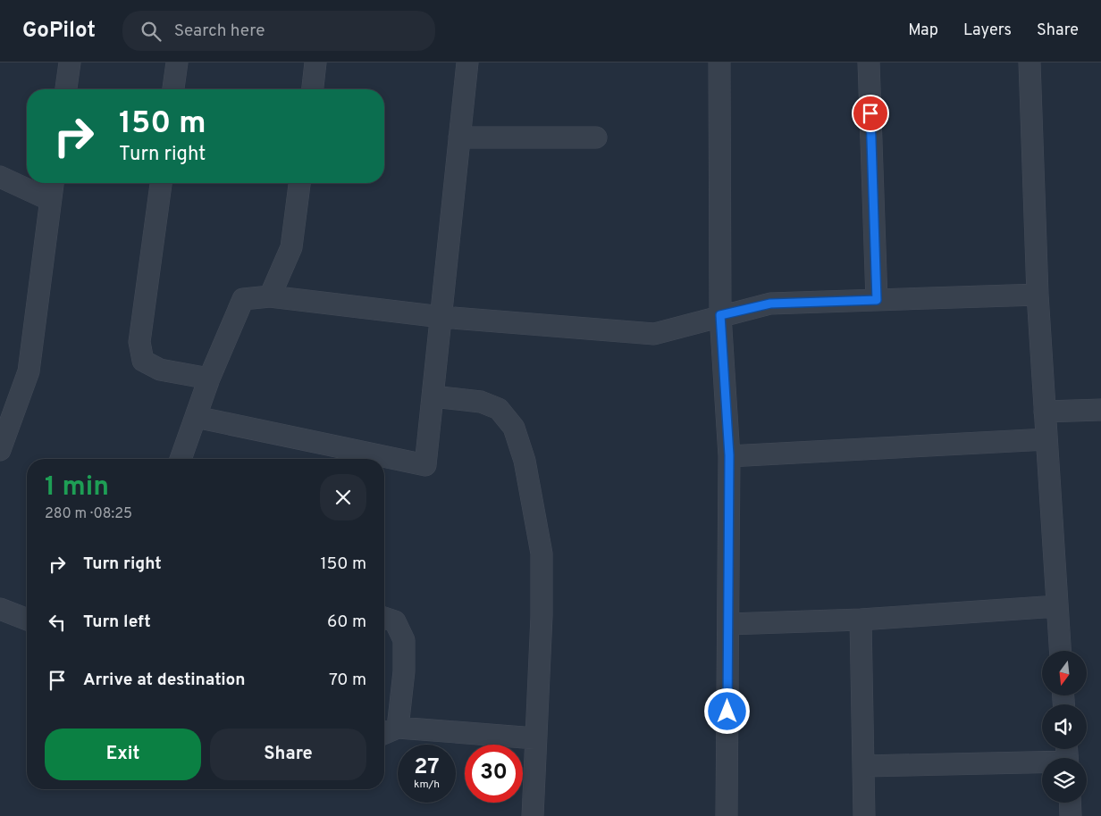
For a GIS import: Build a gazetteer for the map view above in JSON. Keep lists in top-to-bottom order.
{
  "north": "bottom",
  "page": {
    "header": "GoPilot",
    "search": "Search here",
    "nav": ["Map", "Layers", "Share"],
    "turn": ["150 m", "Turn right"],
    "heading": ["1 min", "280 m · 08:25"],
    "list": [
      {
        "name": "Turn right",
        "value": "150 m"
      },
      {
        "name": "Turn left",
        "value": "60 m"
      },
      {
        "name": "Arrive at destination",
        "value": "70 m"
      }
    ],
    "buttons": ["Exit", "Share"],
    "speed": "27 km/h",
    "limit": "30"
  }
}
